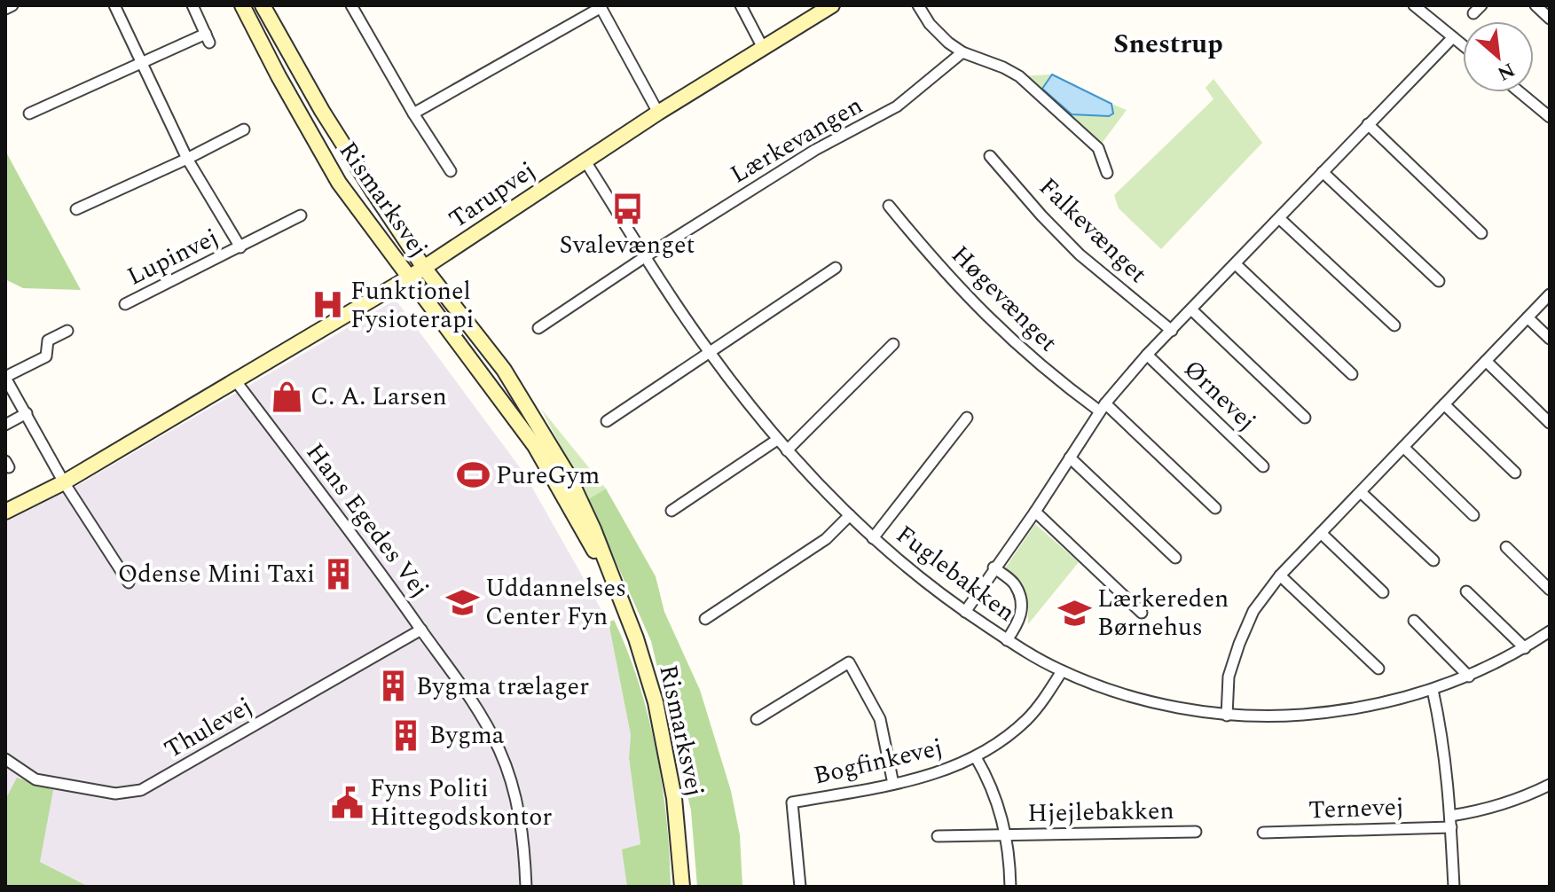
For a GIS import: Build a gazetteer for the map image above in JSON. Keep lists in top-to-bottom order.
{
  "streets": {
    "main road": ["Tarupvej", "Rismarksvej"],
    "street": [
      "Lærkevangen",
      "Falkevænget",
      "Lupinvej",
      "Høgevænget",
      "Ørnevej",
      "Hans Egedes Vej",
      "Fuglebakken",
      "Thulevej",
      "Bogfinkevej",
      "Ternevej",
      "Hjejlebakken"
    ]
  },
  "crossings": [
    ["Lærkevangen", "Fuglebakken"],
    ["Tarupvej", "Rismarksvej"],
    ["Tarupvej", "Hans Egedes Vej"],
    ["Tarupvej", "Fuglebakken"],
    ["Falkevænget", "Ørnevej"],
    ["Høgevænget", "Ørnevej"],
    ["Ørnevej", "Fuglebakken"],
    ["Hans Egedes Vej", "Thulevej"],
    ["Fuglebakken", "Bogfinkevej"],
    ["Bogfinkevej", "Hjejlebakken"]
  ],
  "districts": ["Snestrup"],
  "places": {
    "bus stop": ["Svalevænget"],
    "hospital": ["Funktionel Fysioterapi"],
    "shop": ["C. A. Larsen"],
    "sports": ["PureGym"],
    "building": ["Odense Mini Taxi", "Bygma trælager", "Bygma"],
    "school or university": ["Uddannelses Center Fyn", "Lærkereden Børnehus"],
    "public building": ["Fyns Politi Hittegodskontor"]
  },
  "north": "bottom right"
}
